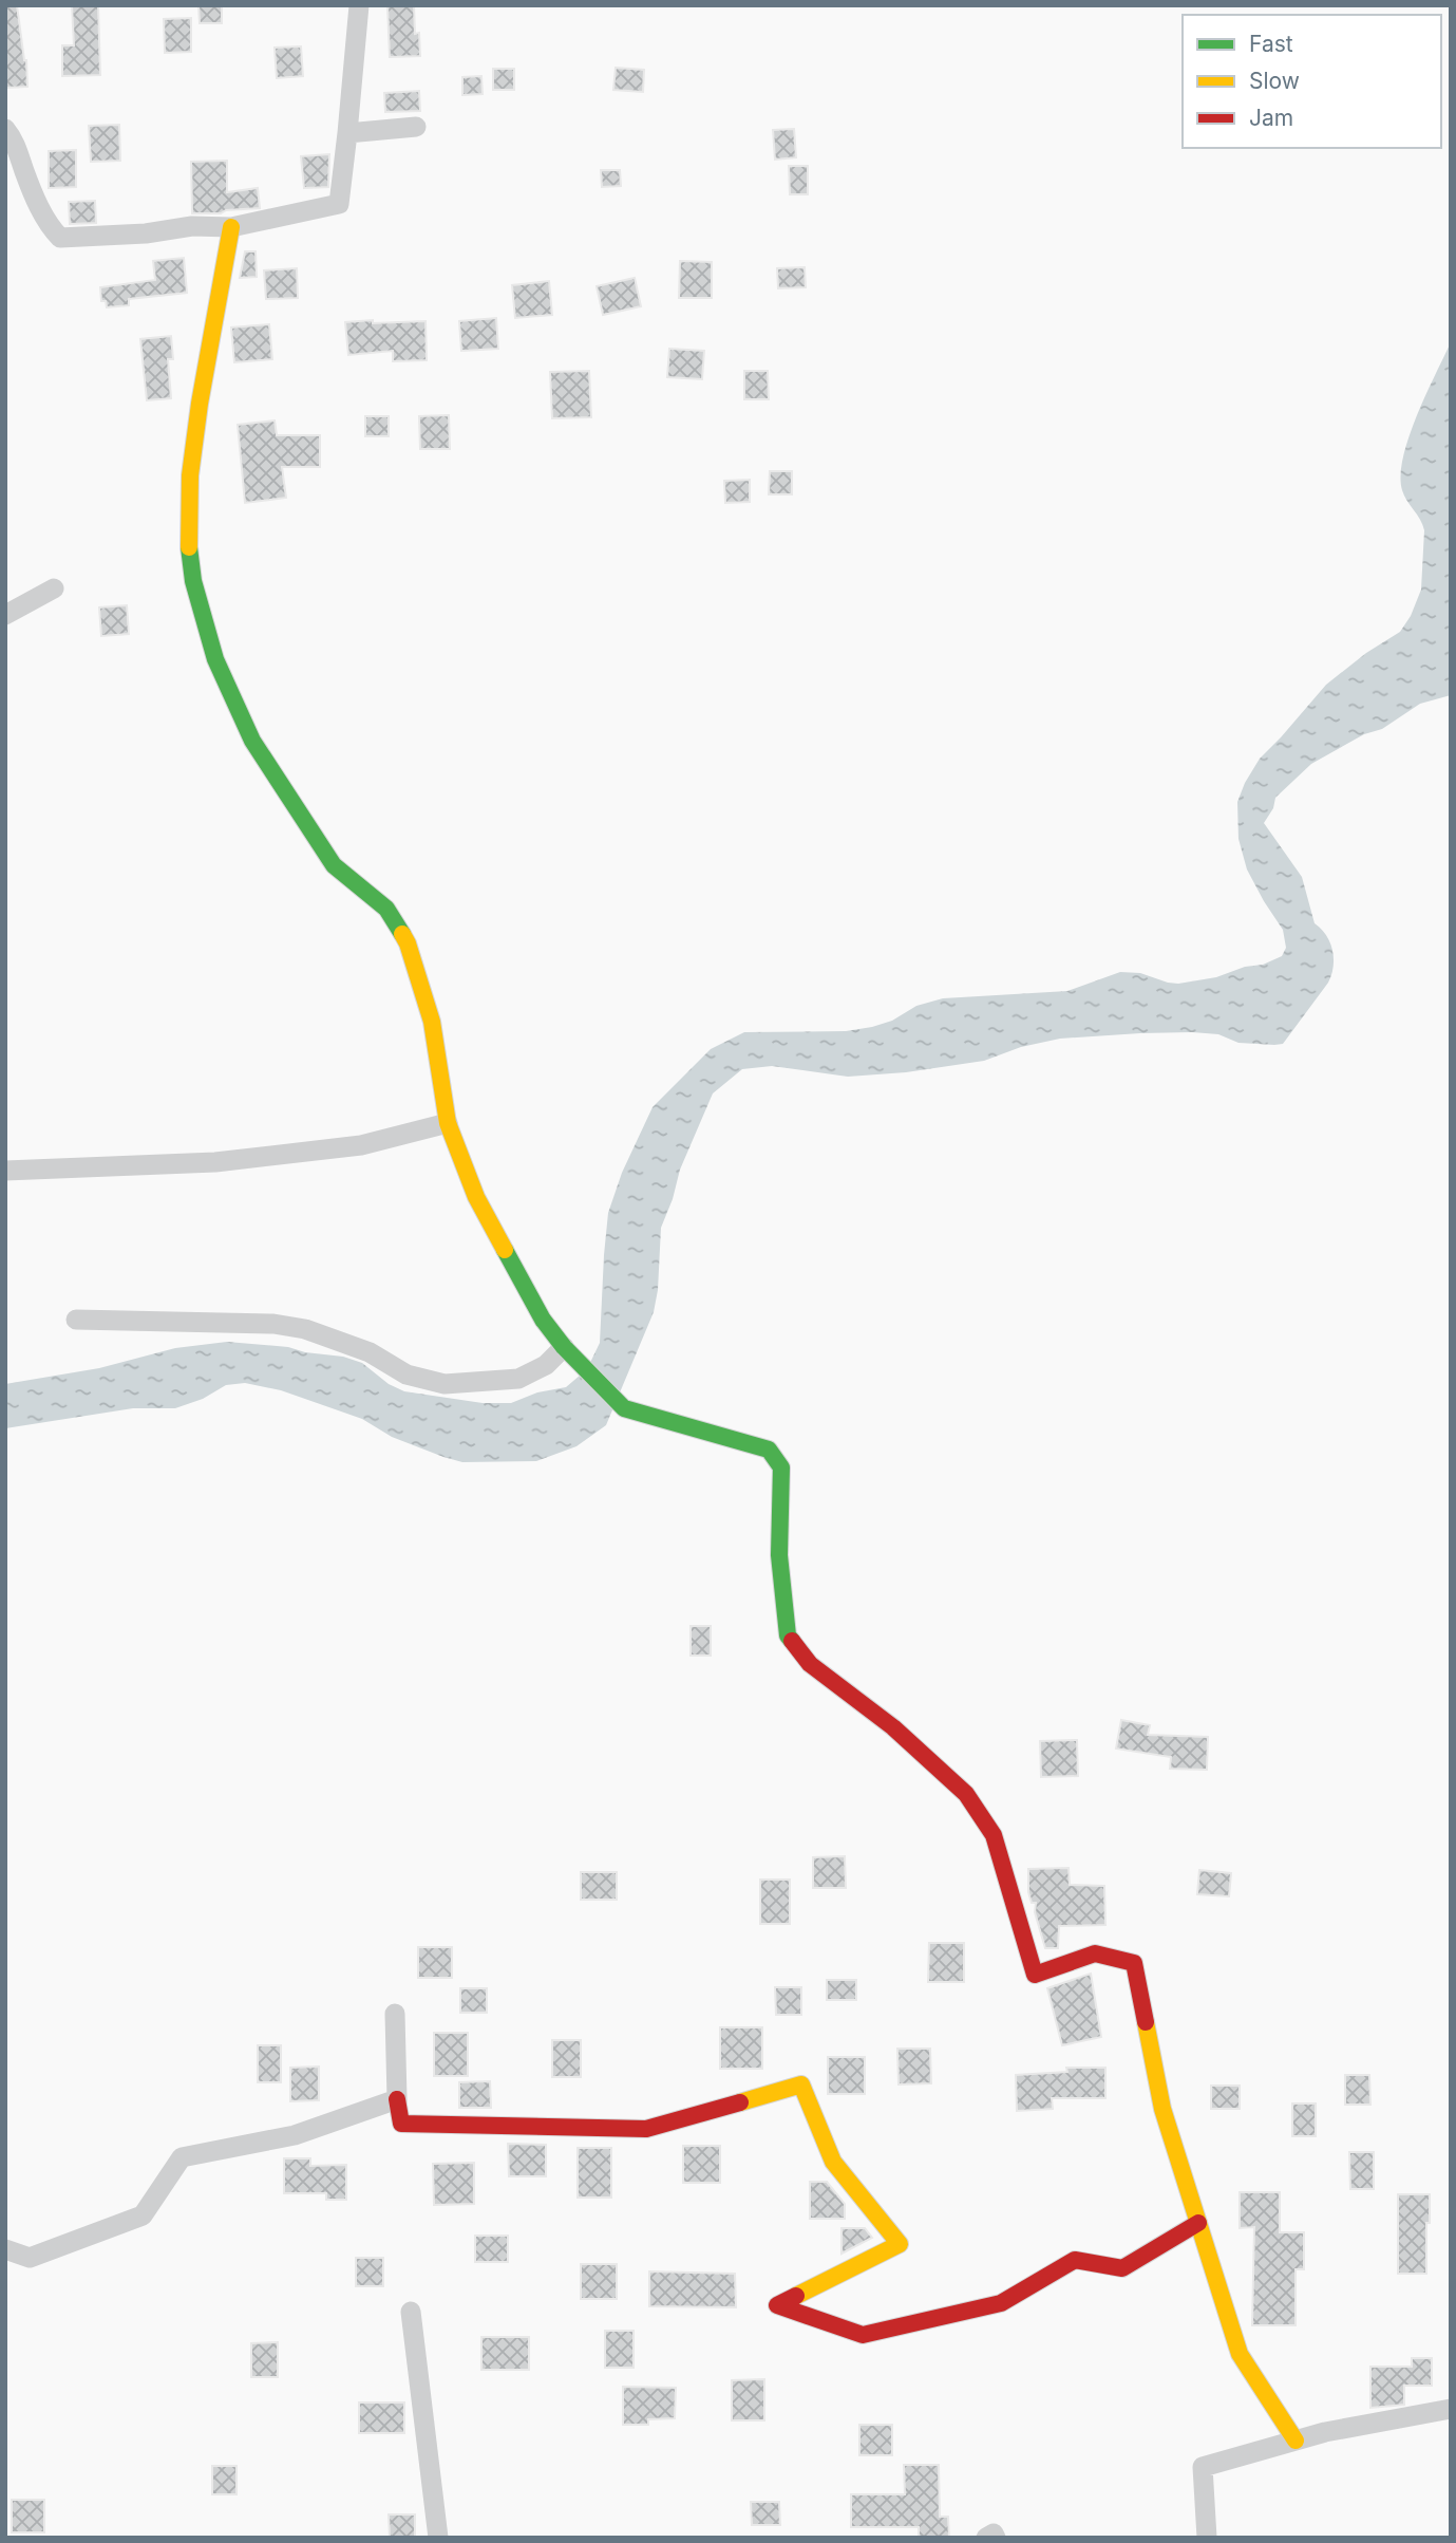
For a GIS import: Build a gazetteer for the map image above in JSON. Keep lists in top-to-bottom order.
{
  "legend": ["Fast", "Slow", "Jam"]
}
